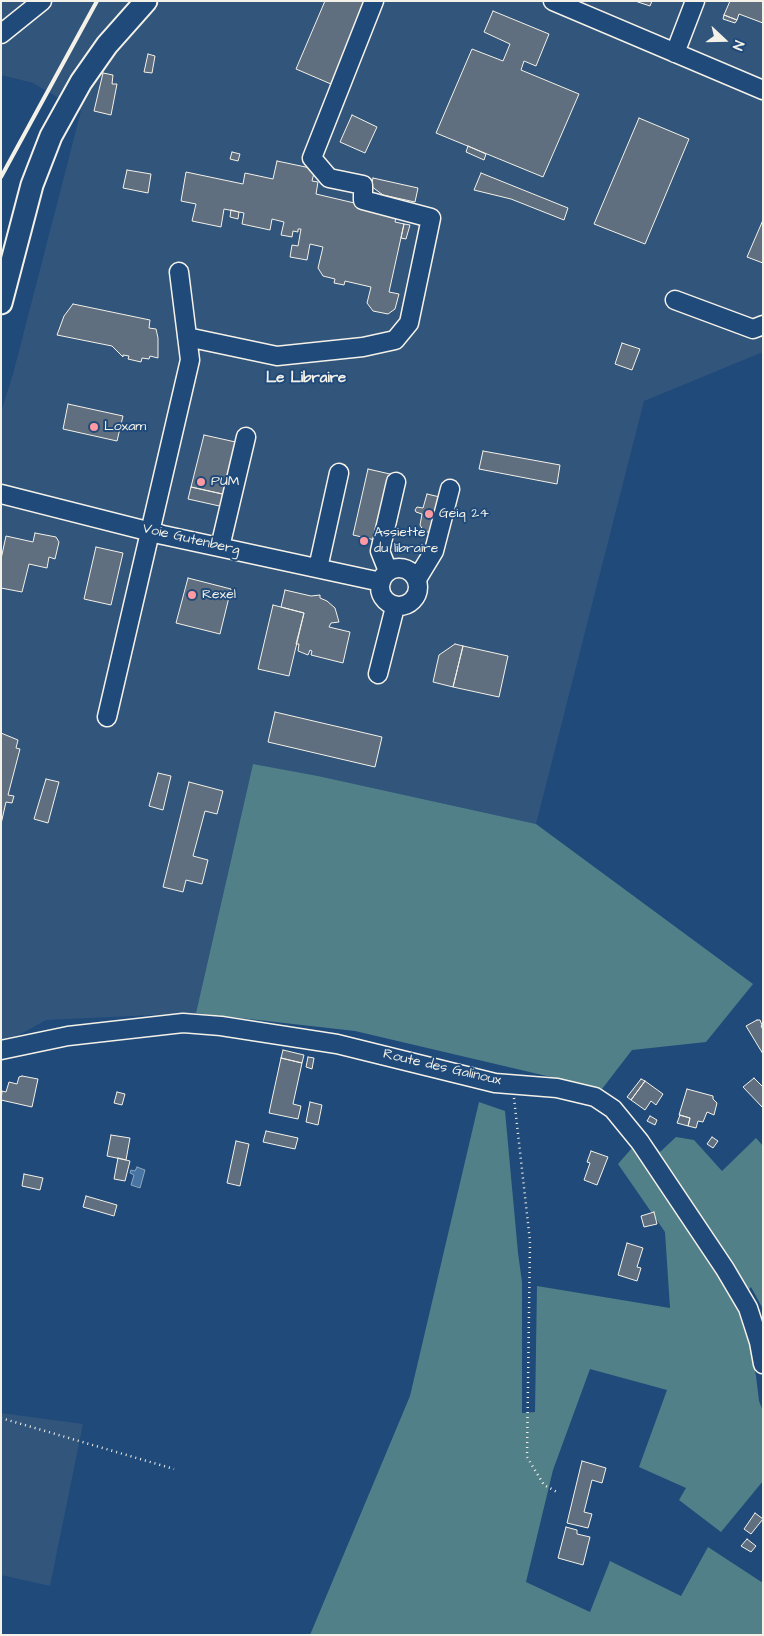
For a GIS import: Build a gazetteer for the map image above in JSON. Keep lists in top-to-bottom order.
{
  "streets": {
    "street": ["Voie Gutenberg", "Route des Galinoux"]
  },
  "districts": ["Le Libraire"],
  "places": [
    "Loxam",
    "PUM",
    "Geiq 24",
    "Assiette du libraire",
    "Rexel"
  ],
  "north": "right"
}
